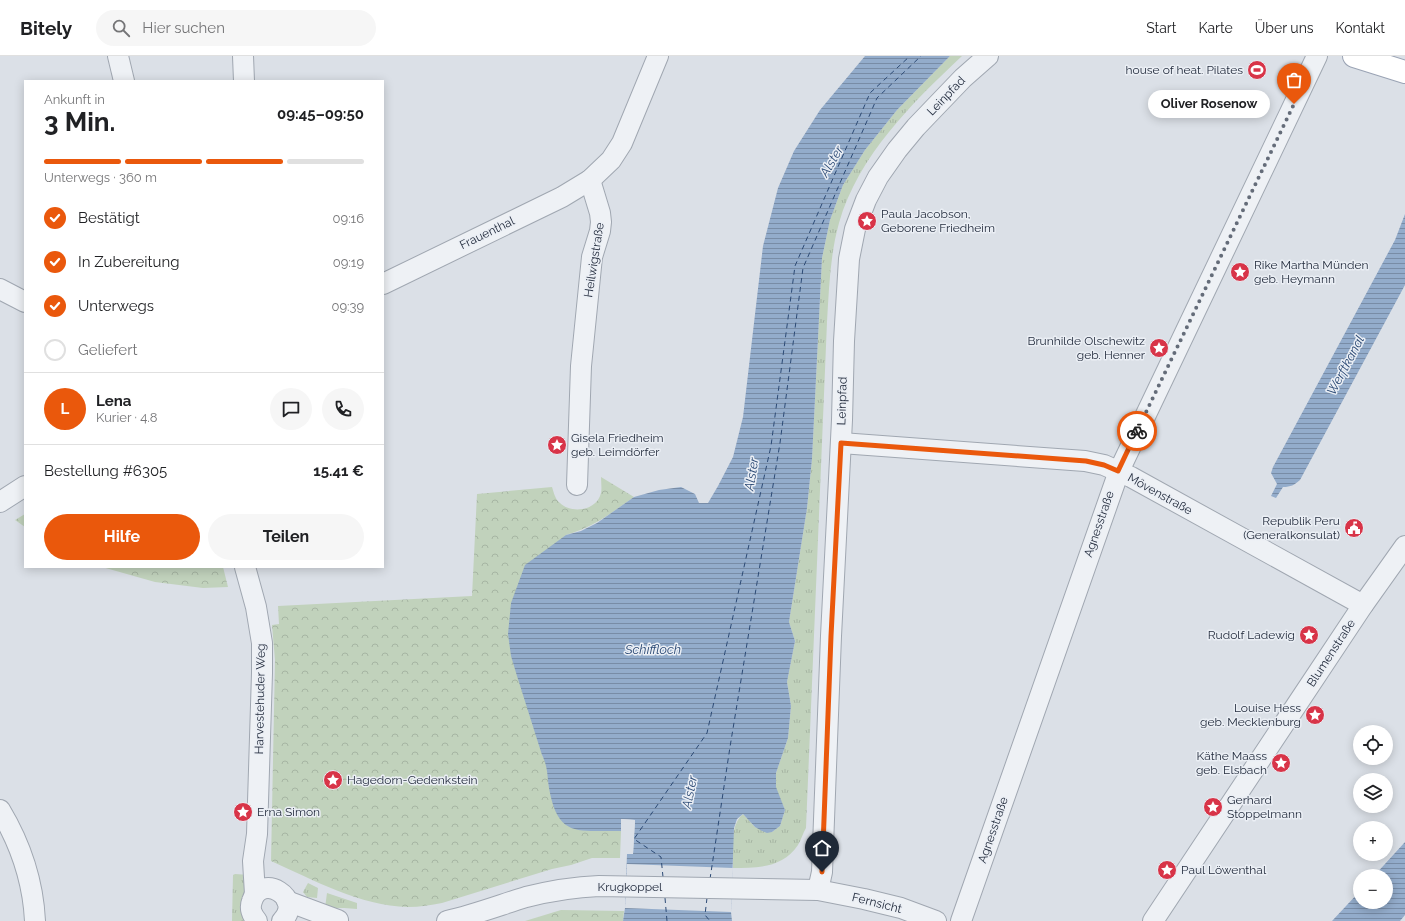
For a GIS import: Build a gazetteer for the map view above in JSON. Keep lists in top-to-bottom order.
{
  "streets": {
    "street": [
      "Leinpfad",
      "Frauenthal",
      "Heilwigstraße",
      "Mövenstraße",
      "Agnesstraße",
      "Blumenstraße",
      "Harvestehuder Weg",
      "Krugkoppel",
      "Fernsicht"
    ]
  },
  "crossings": [
    ["Leinpfad", "Mövenstraße"],
    ["Leinpfad", "Krugkoppel"],
    ["Leinpfad", "Fernsicht"],
    ["Frauenthal", "Heilwigstraße"],
    ["Mövenstraße", "Agnesstraße"],
    ["Mövenstraße", "Blumenstraße"],
    ["Krugkoppel", "Fernsicht"]
  ],
  "water": ["Alster", "Werftkanal", "Schiffloch"],
  "places": {
    "sports": ["house of heat. Pilates"],
    "other": ["Oliver Rosenow"],
    "place": [
      "Paula Jacobson, Geborene Friedheim",
      "Rike Martha Münden geb. Heymann",
      "Brunhilde Olschewitz geb. Henner",
      "Gisela Friedheim geb. Leimdörfer",
      "Rudolf Ladewig",
      "Louise Hess geb. Mecklenburg",
      "Käthe Maass geb. Elsbach",
      "Hagedorn-Gedenkstein",
      "Gerhard Stoppelmann",
      "Erna Simon",
      "Paul Löwenthal"
    ],
    "public building": ["Republik Peru (Generalkonsulat)"]
  },
  "page": {
    "header": "Bitely",
    "search": "Hier suchen",
    "nav": [
      "Start",
      "Karte",
      "Über uns",
      "Kontakt"
    ],
    "heading": ["3 Min.", "Ankunft in", "09:45–09:50"],
    "panel": [
      "Lena",
      "Kurier · 4.8",
      "Bestellung #6305",
      "15.41 €"
    ],
    "bubble": "Oliver Rosenow",
    "bar": "Unterwegs · 360 m",
    "list": [
      ["Bestätigt", "09:16"],
      ["In Zubereitung", "09:19"],
      ["Unterwegs", "09:39"],
      "Geliefert"
    ],
    "round": "L",
    "buttons": ["Hilfe", "Teilen"],
    "map_buttons": ["+", "−"]
  }
}
